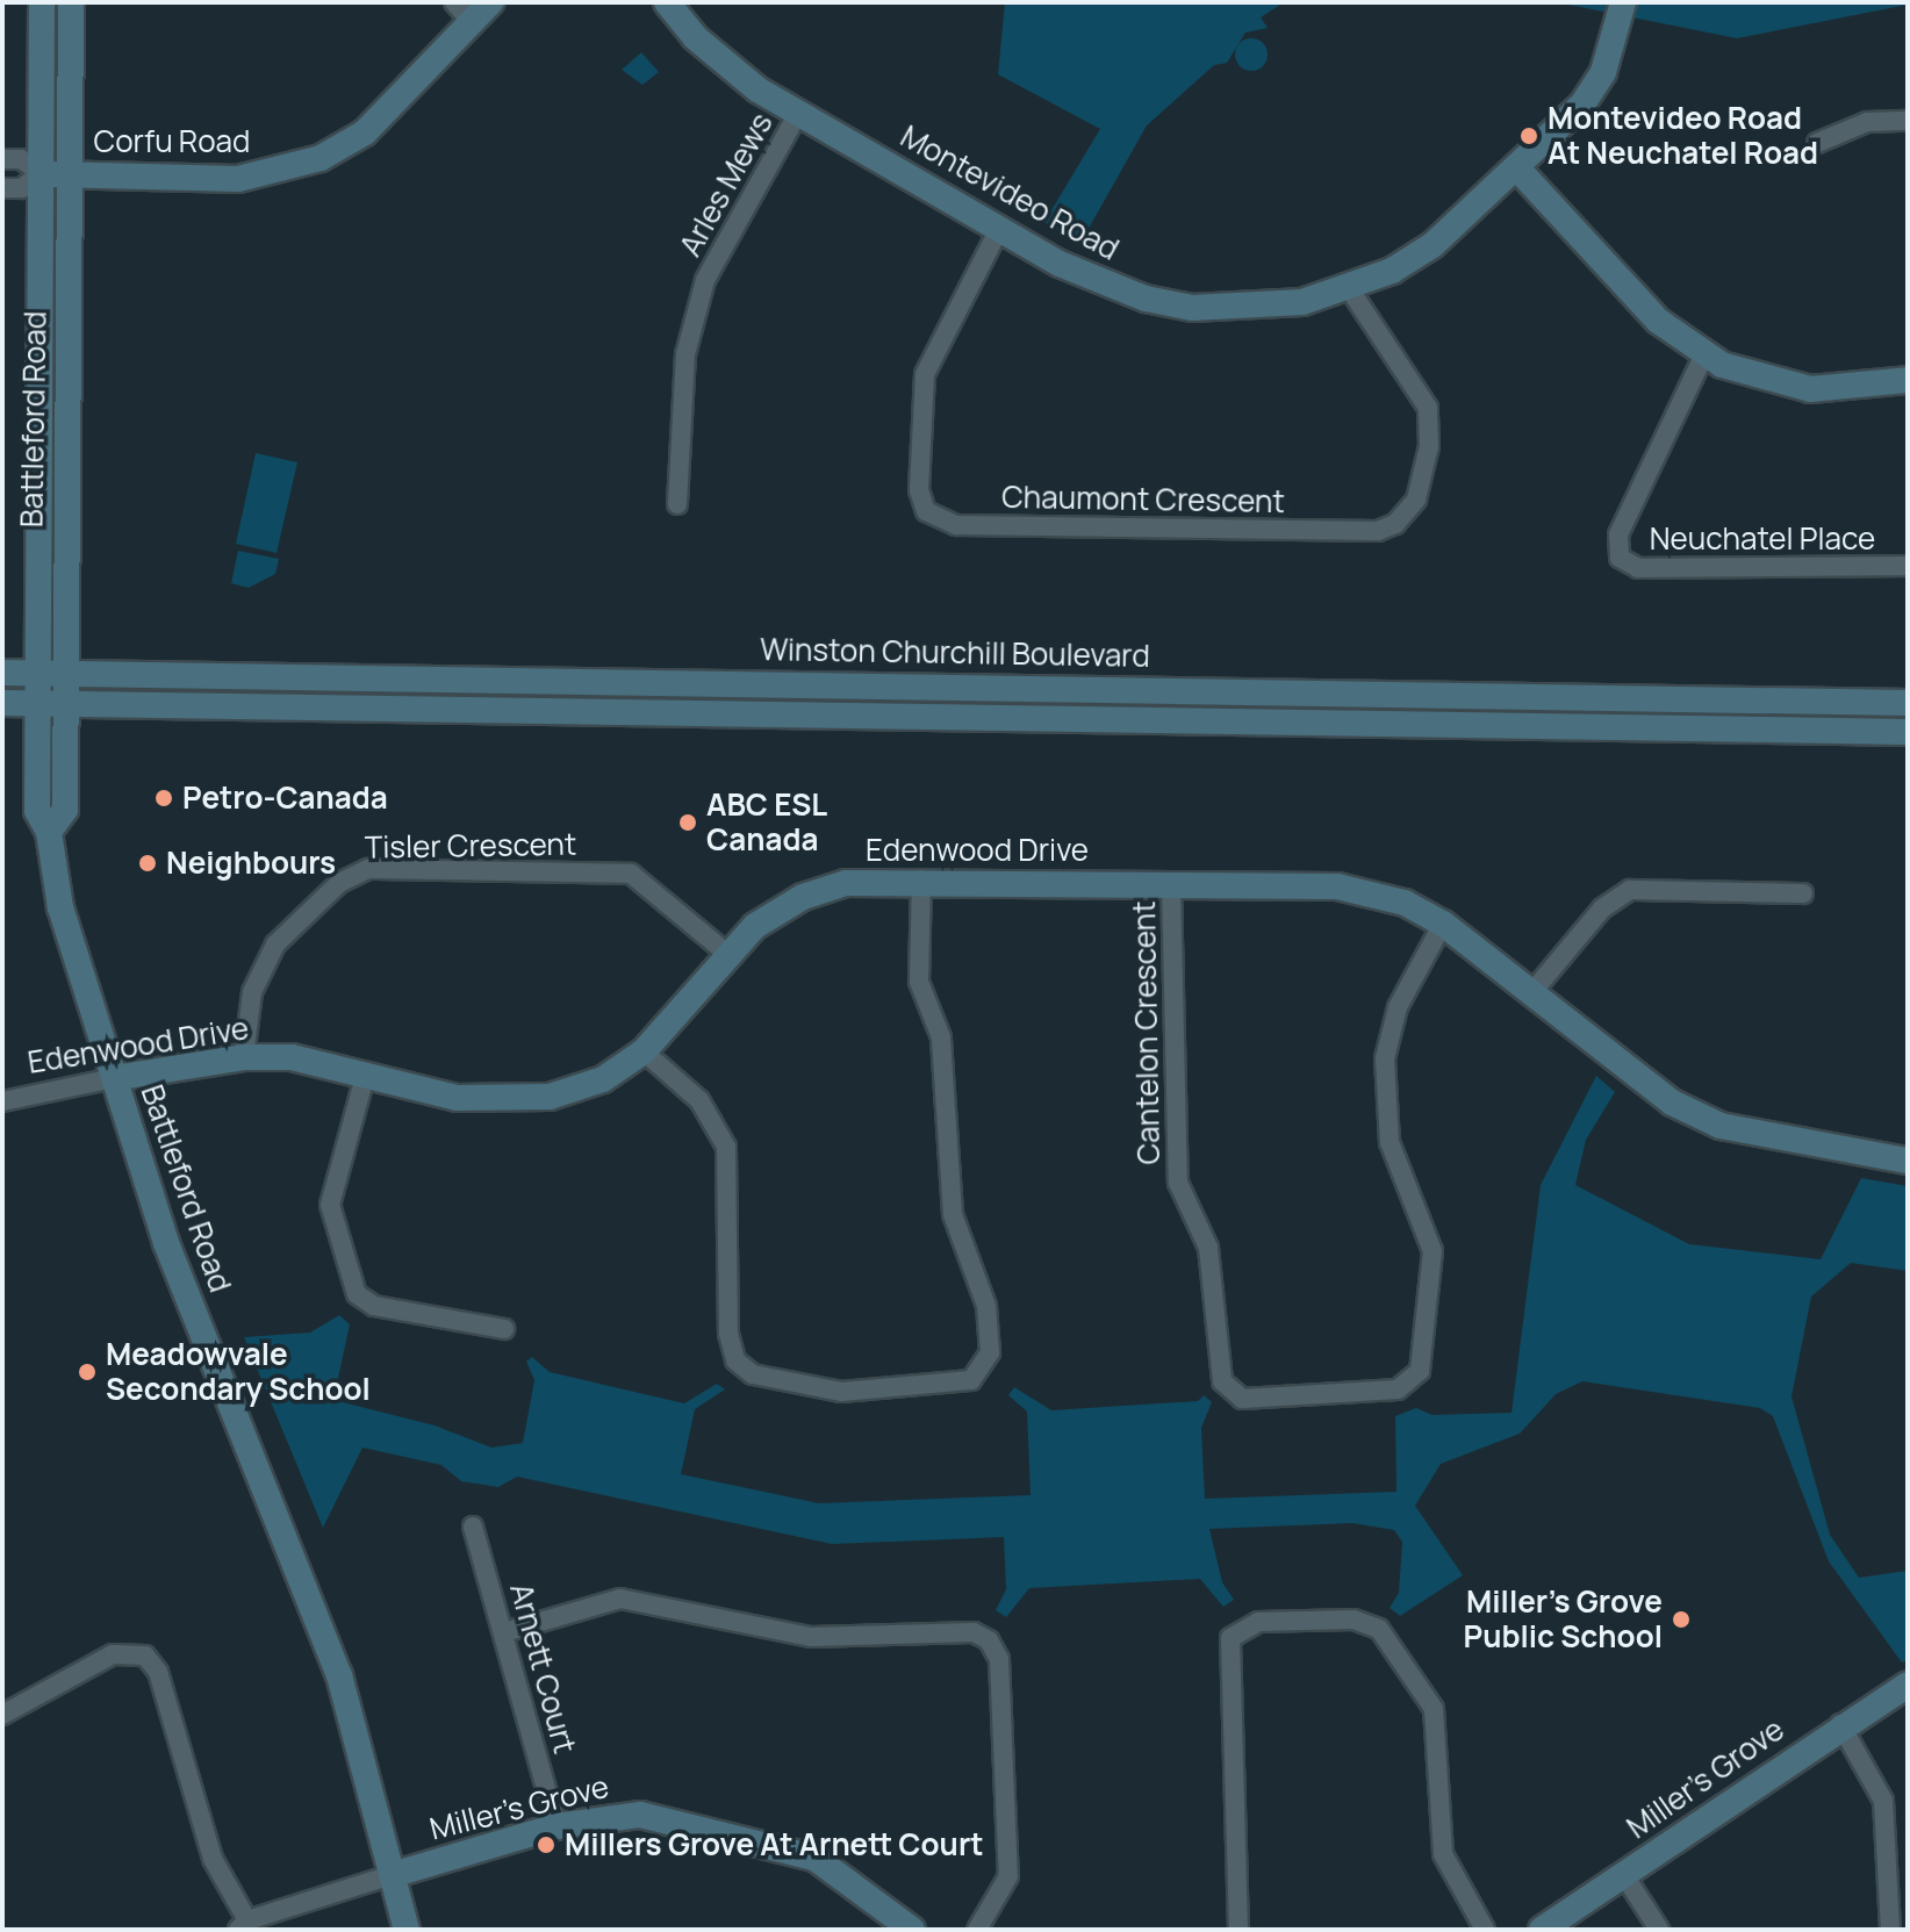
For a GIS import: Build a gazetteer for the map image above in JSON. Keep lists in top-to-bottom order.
{
  "streets": {
    "street": [
      "Corfu Road",
      "Arles Mews",
      "Montevideo Road",
      "Battleford Road",
      "Chaumont Crescent",
      "Neuchatel Place",
      "Winston Churchill Boulevard",
      "Tisler Crescent",
      "Edenwood Drive",
      "Cantelon Crescent",
      "Arnett Court",
      "Miller's Grove"
    ]
  },
  "crossings": [
    ["Corfu Road", "Battleford Road"],
    ["Arles Mews", "Montevideo Road"],
    ["Montevideo Road", "Chaumont Crescent"],
    ["Battleford Road", "Winston Churchill Boulevard"],
    ["Battleford Road", "Edenwood Drive"],
    ["Battleford Road", "Miller's Grove"],
    ["Tisler Crescent", "Edenwood Drive"],
    ["Edenwood Drive", "Cantelon Crescent"],
    ["Arnett Court", "Miller's Grove"]
  ],
  "places": [
    "Montevideo Road At Neuchatel Road",
    "Petro-Canada",
    "ABC ESL Canada",
    "Neighbours",
    "Meadowvale Secondary School",
    "Miller's Grove Public School",
    "Millers Grove At Arnett Court"
  ]
}
